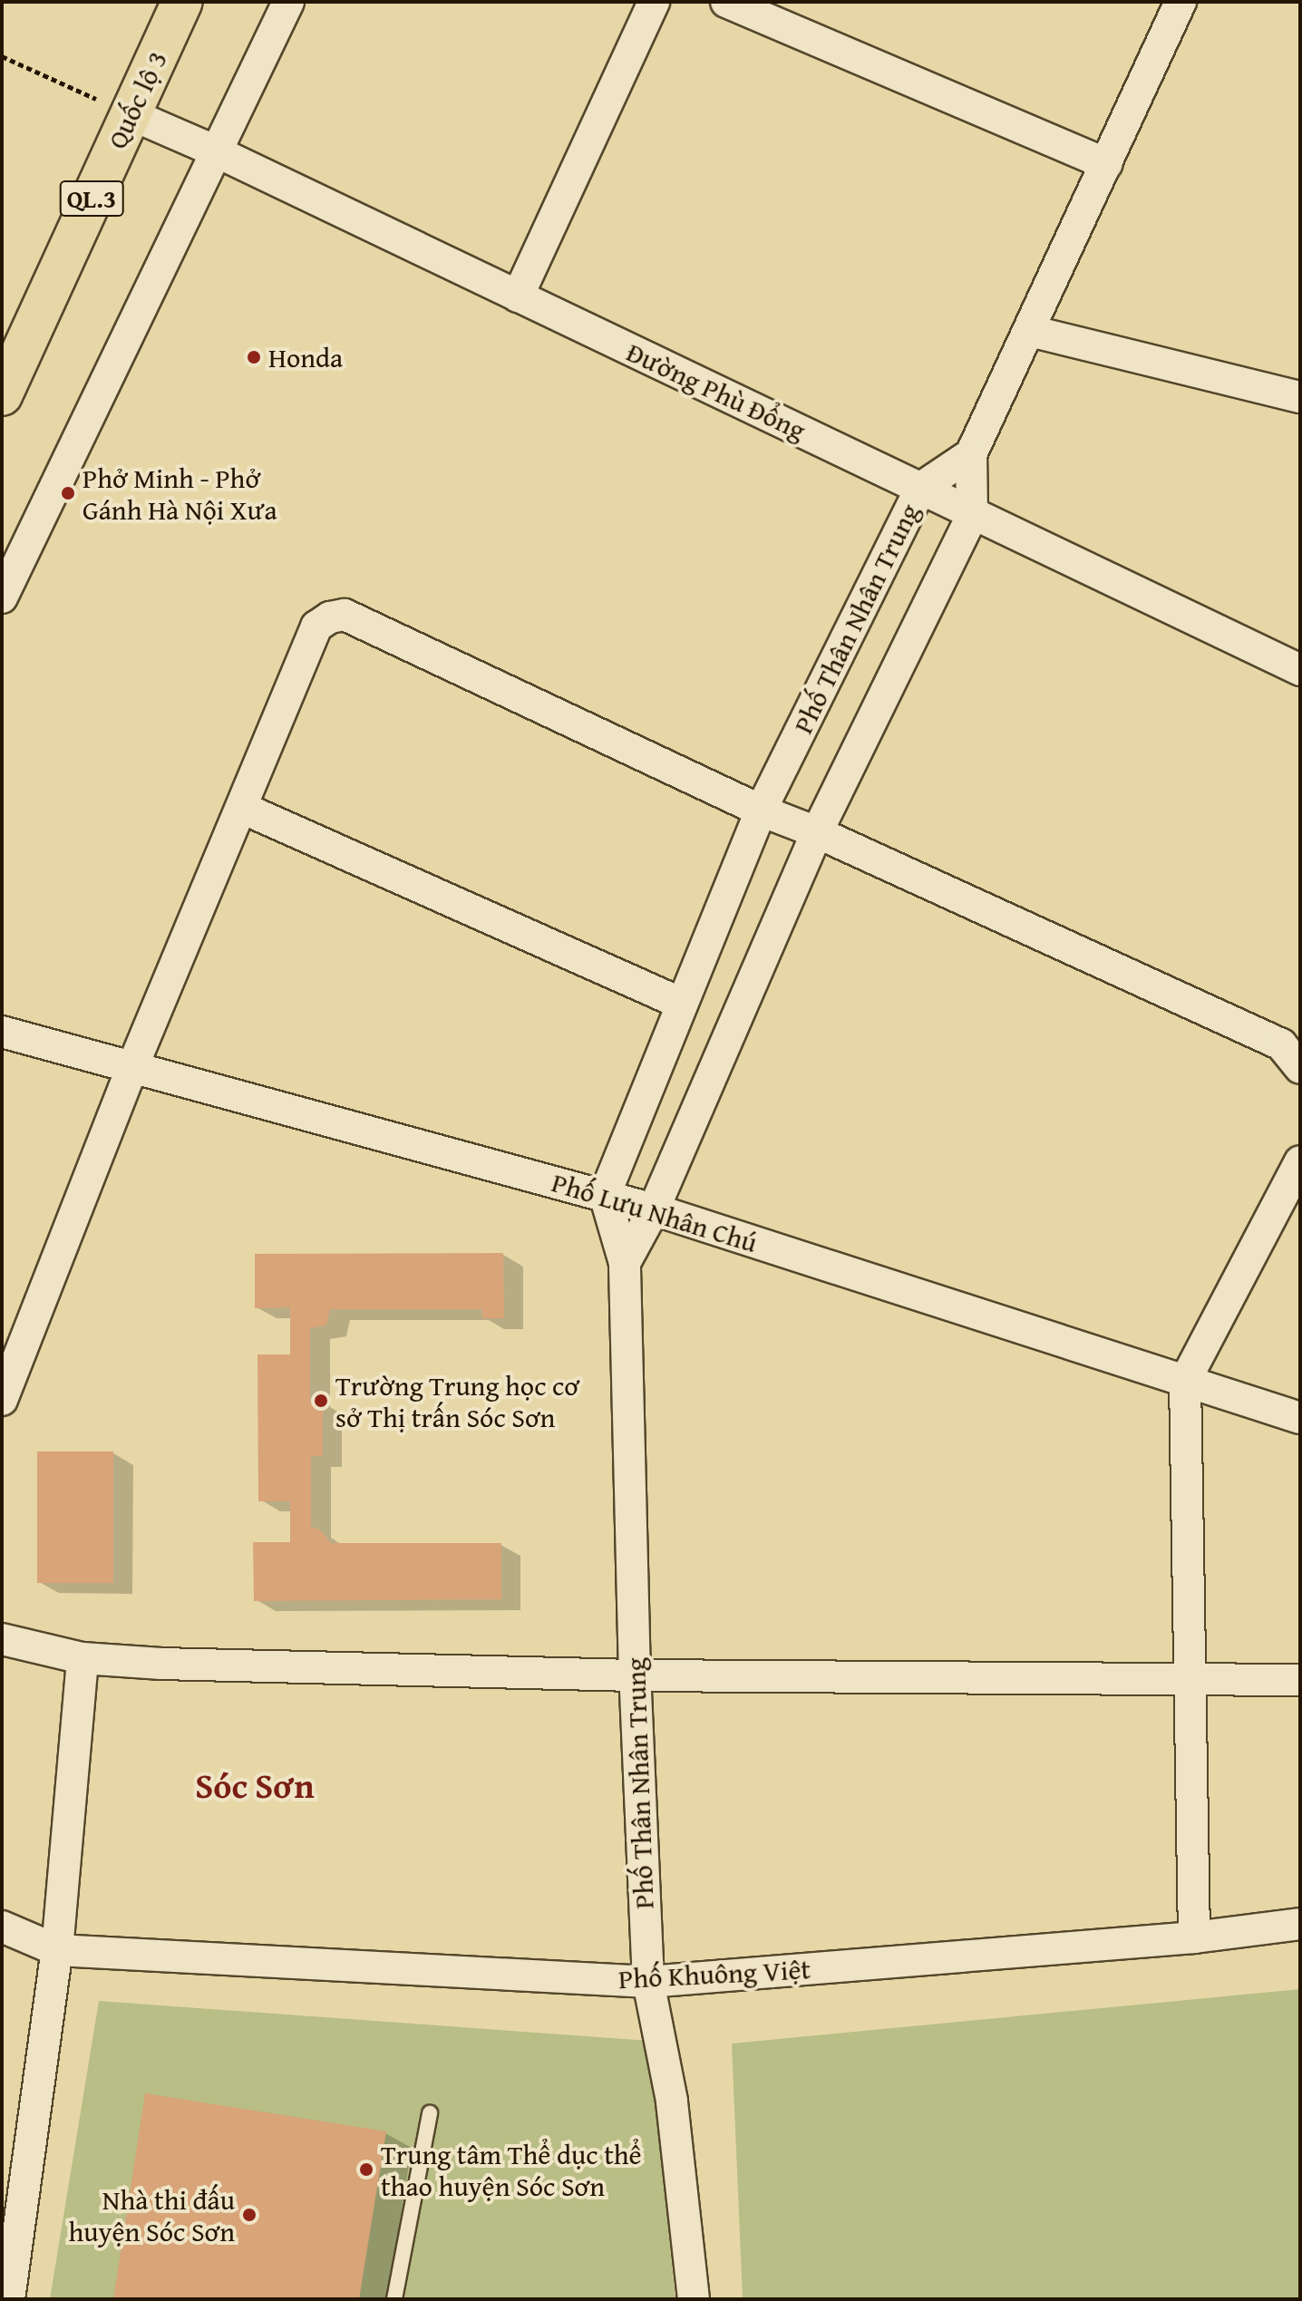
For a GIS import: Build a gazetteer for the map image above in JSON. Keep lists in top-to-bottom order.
{
  "streets": {
    "highway": ["Quốc lộ 3", "QL.3"],
    "street": [
      "Đường Phù Đổng",
      "Phố Thân Nhân Trung",
      "Phố Lưu Nhân Chú",
      "Phố Khuông Việt"
    ]
  },
  "crossings": [
    ["Quốc lộ 3", "Đường Phù Đổng"],
    ["Đường Phù Đổng", "Phố Thân Nhân Trung"],
    ["Phố Thân Nhân Trung", "Phố Lưu Nhân Chú"],
    ["Phố Thân Nhân Trung", "Phố Khuông Việt"]
  ],
  "districts": ["Sóc Sơn"],
  "places": [
    "Honda",
    "Phở Minh - Phở Gánh Hà Nội Xưa",
    "Trường Trung học cơ sở Thị trấn Sóc Sơn",
    "Trung tâm Thể dục thể thao huyện Sóc Sơn",
    "Nhà thi đấu huyện Sóc Sơn"
  ]
}
